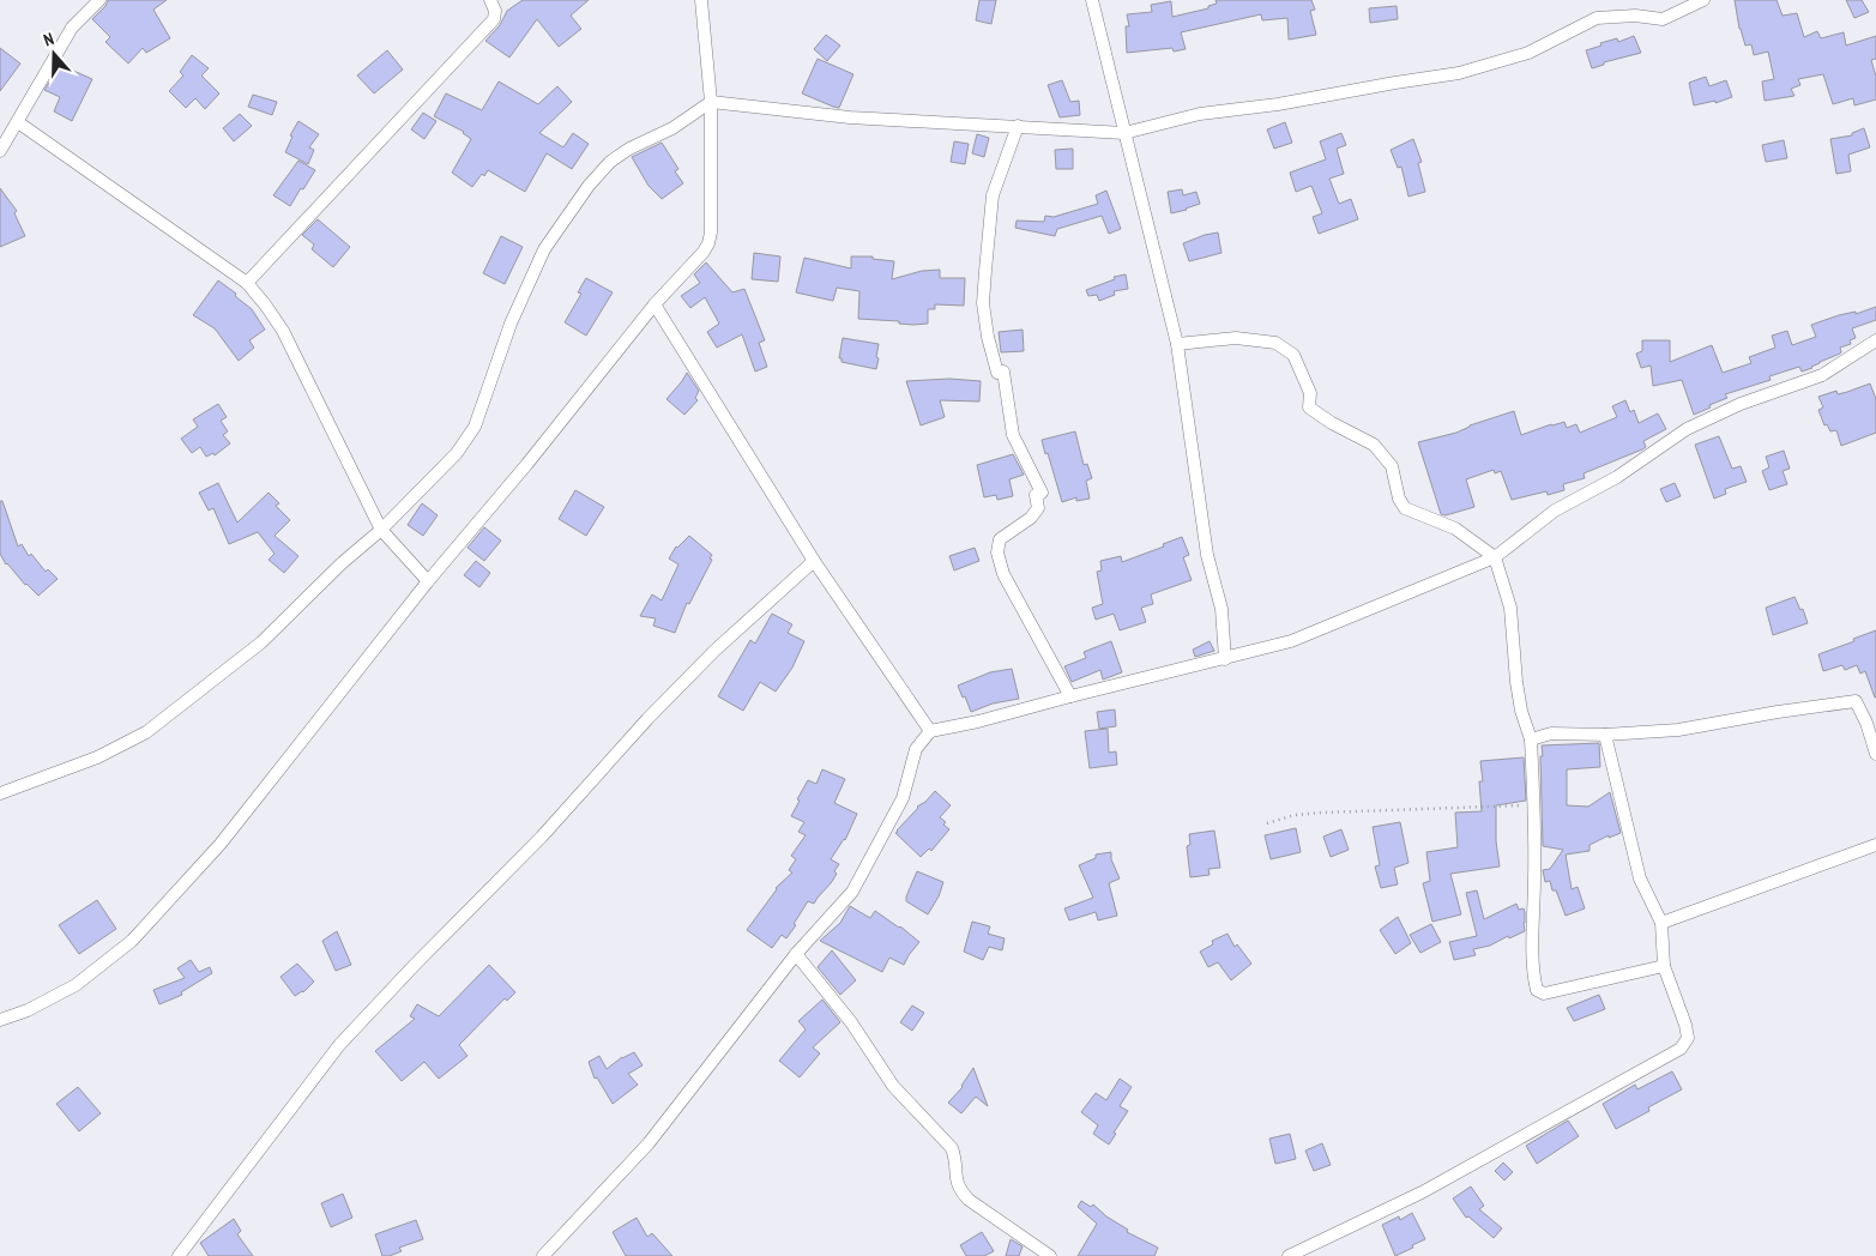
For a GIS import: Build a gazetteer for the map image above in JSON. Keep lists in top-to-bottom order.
{
  "north": "top"
}
